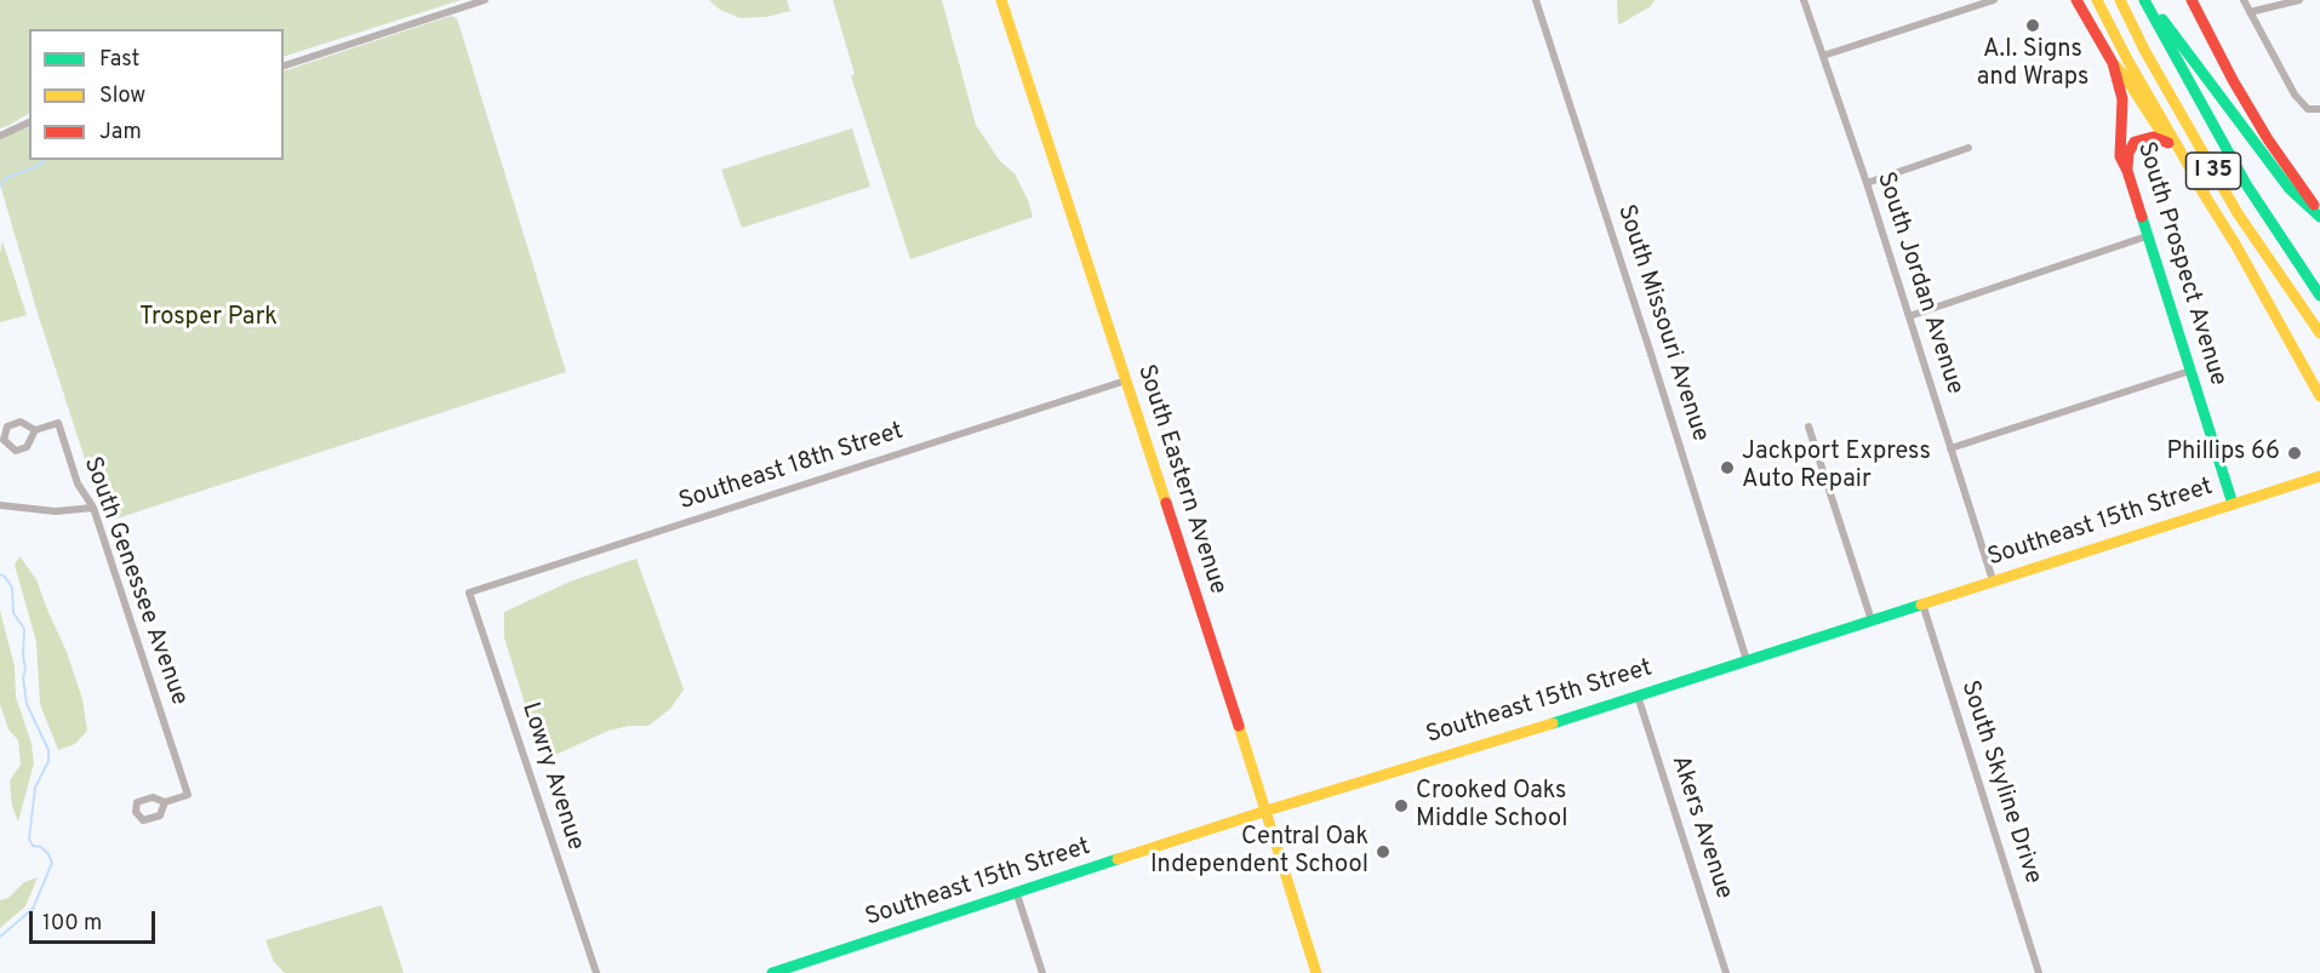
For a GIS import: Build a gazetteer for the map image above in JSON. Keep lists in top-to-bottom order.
{
  "streets": {
    "main road": [
      "I 35",
      "South Prospect Avenue",
      "South Eastern Avenue",
      "Southeast 15th Street"
    ],
    "street": [
      "South Jordan Avenue",
      "South Missouri Avenue",
      "Southeast 18th Street",
      "South Genessee Avenue",
      "Lowry Avenue",
      "South Skyline Drive",
      "Akers Avenue"
    ]
  },
  "crossings": [
    ["South Prospect Avenue", "Southeast 15th Street"],
    ["South Jordan Avenue", "Southeast 15th Street"],
    ["South Missouri Avenue", "Southeast 15th Street"],
    ["Southeast 18th Street", "South Eastern Avenue"],
    ["Southeast 18th Street", "Lowry Avenue"],
    ["South Eastern Avenue", "Southeast 15th Street"],
    ["Southeast 15th Street", "South Skyline Drive"],
    ["Southeast 15th Street", "Akers Avenue"]
  ],
  "parks": ["Trosper Park"],
  "places": [
    "A.I. Signs and Wraps",
    "Phillips 66",
    "Jackport Express Auto Repair",
    "Crooked Oaks Middle School",
    "Central Oak Independent School"
  ],
  "legend": ["Fast", "Slow", "Jam"],
  "scale_bar": "100 m"
}
